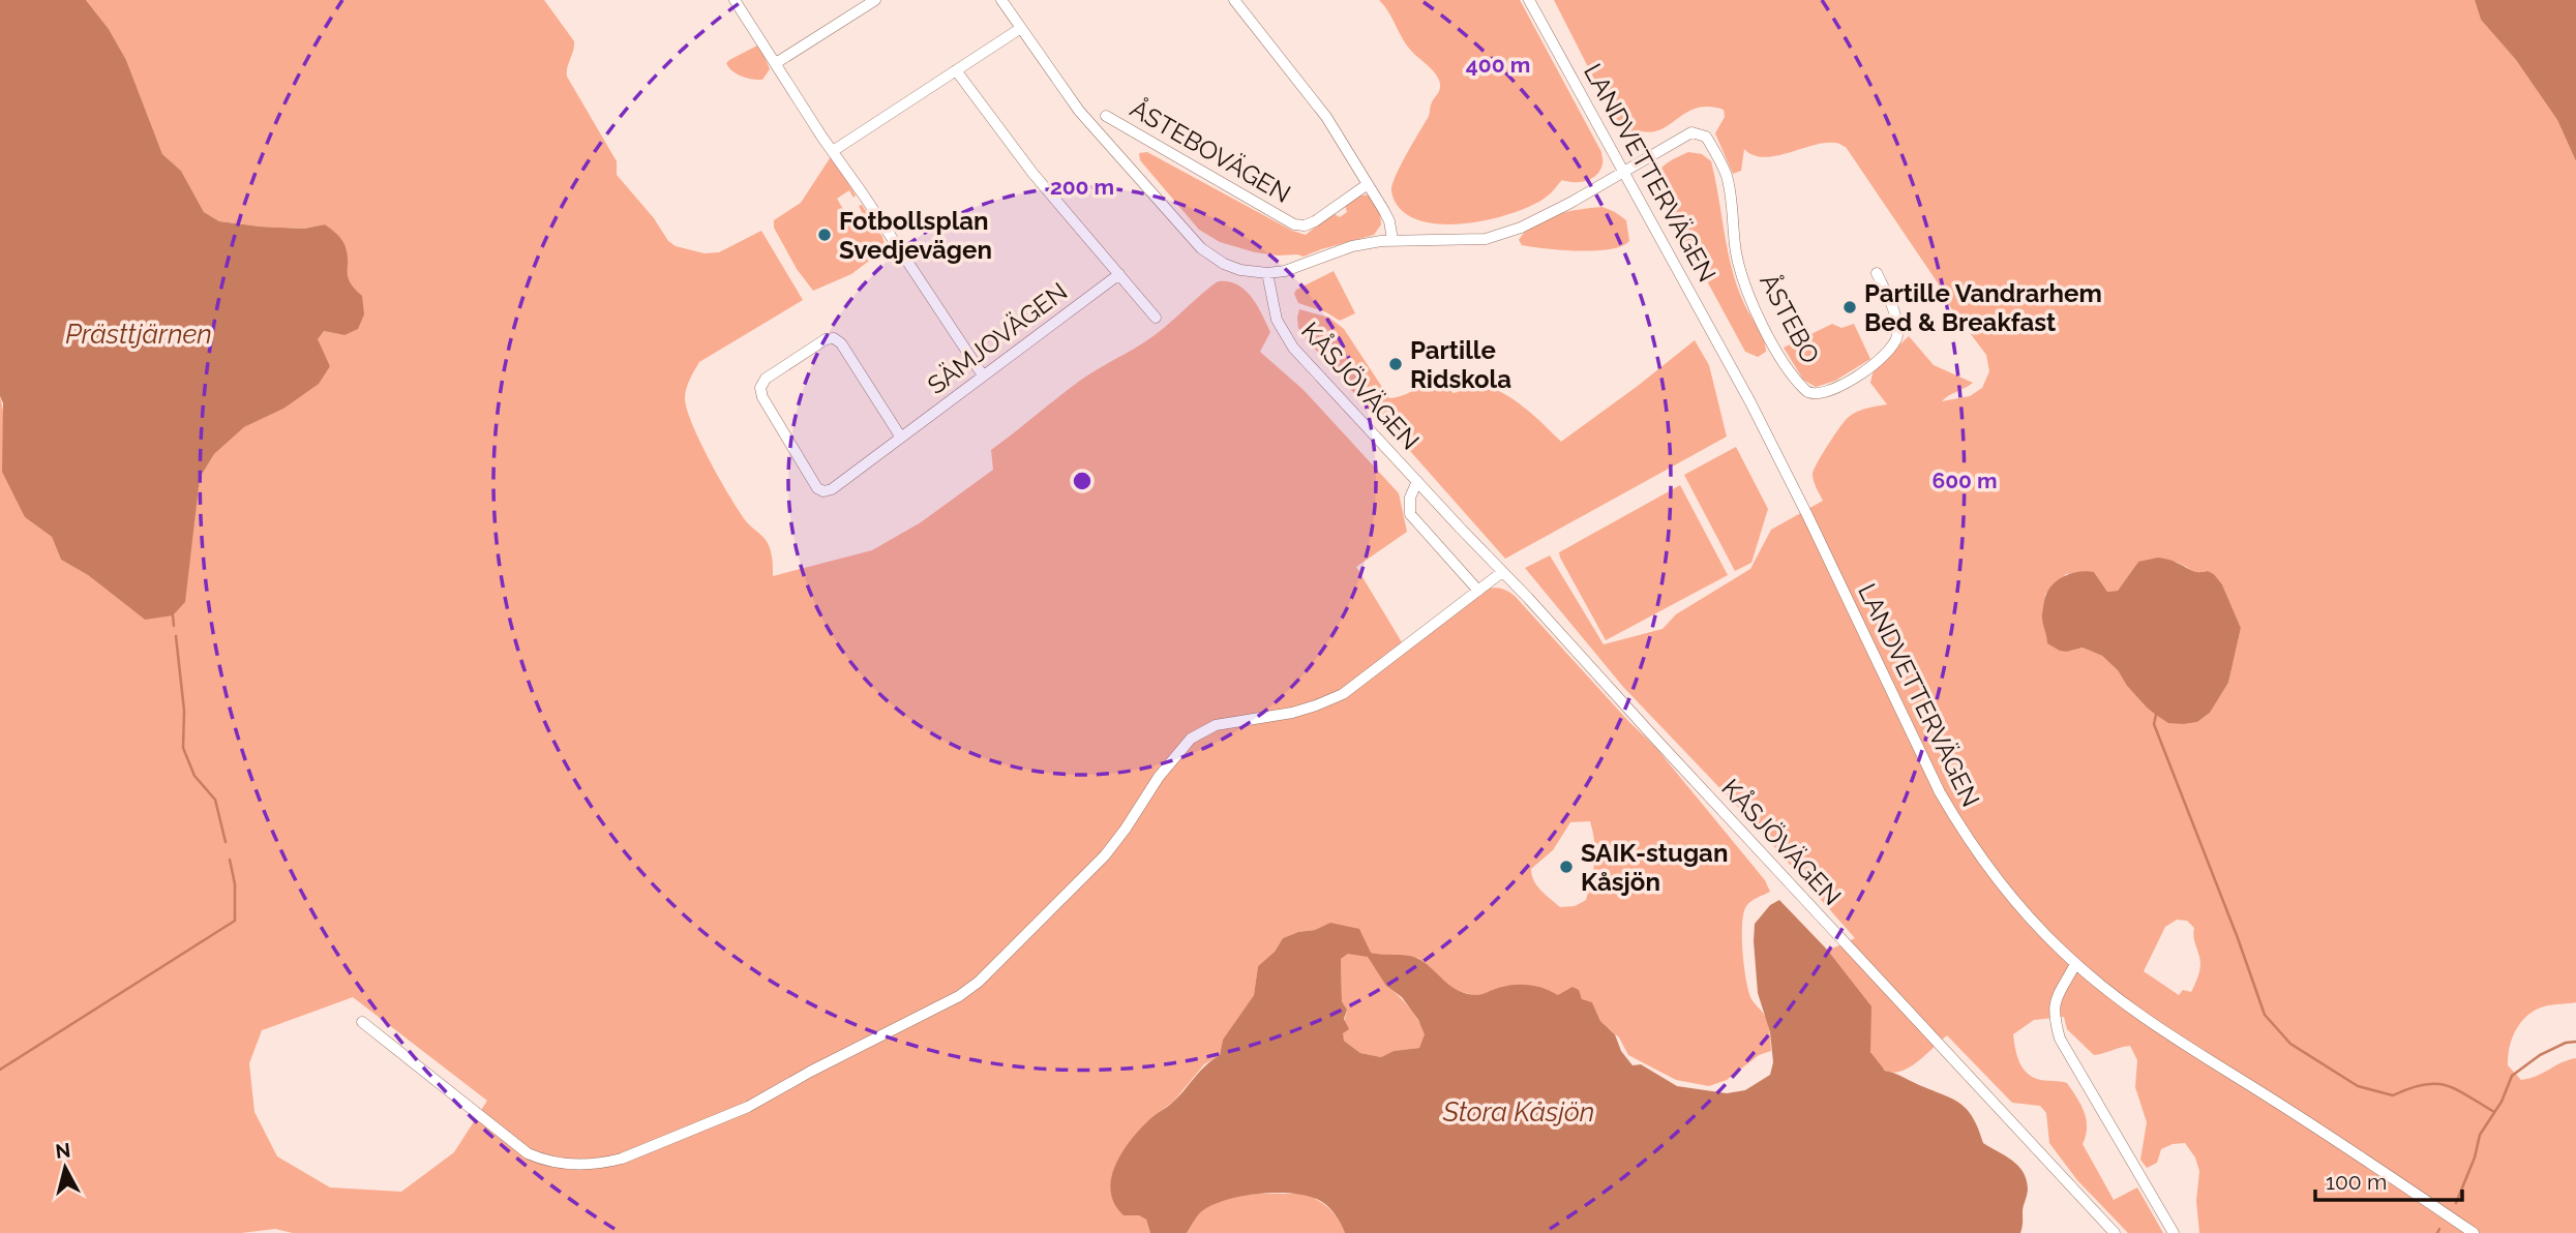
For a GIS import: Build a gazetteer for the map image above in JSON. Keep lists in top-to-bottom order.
{
  "streets": {
    "street": [
      "ÅSTEBOVÄGEN",
      "LANDVETTERVÄGEN",
      "ÅSTEBO",
      "SÄMJOVÄGEN",
      "KÅSJÖVÄGEN"
    ]
  },
  "crossings": [
    ["LANDVETTERVÄGEN", "ÅSTEBO"]
  ],
  "water": ["Prästtjärnen", "Stora Kåsjön"],
  "places": [
    "Fotbollsplan Svedjevägen",
    "Partille Vandrarhem Bed & Breakfast",
    "Partille Ridskola",
    "SAIK-stugan Kåsjön"
  ],
  "scale_bar": "100 m",
  "north": "top",
  "rings": ["400 m", "200 m", "600 m"]
}
